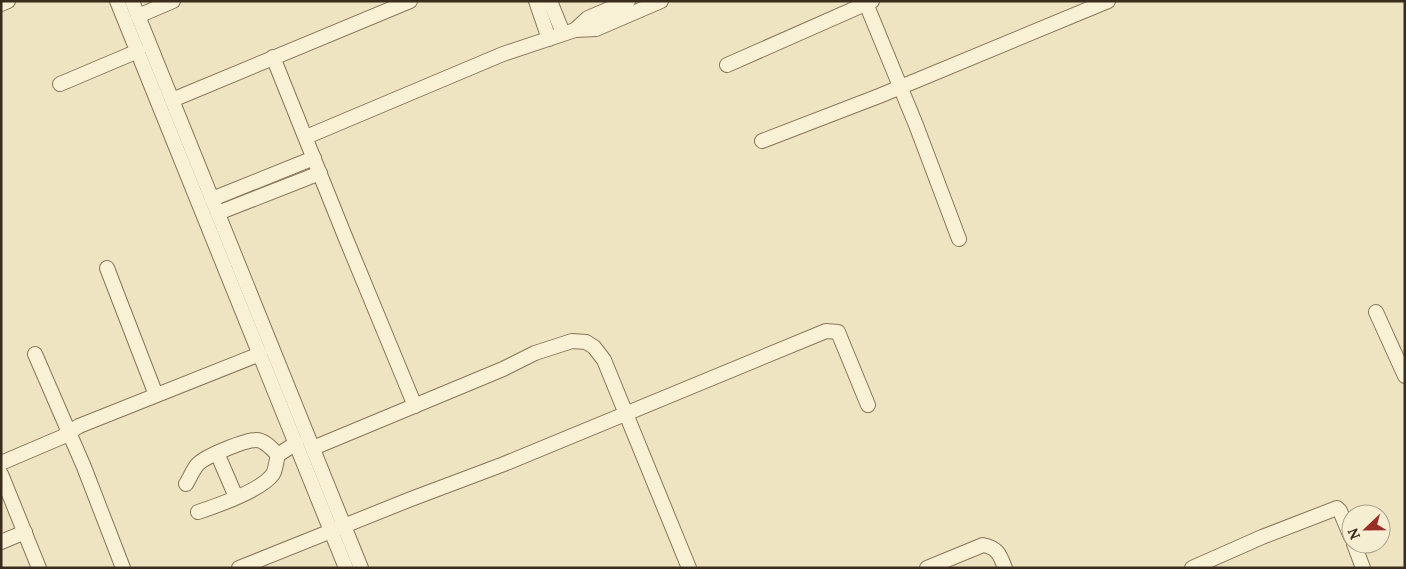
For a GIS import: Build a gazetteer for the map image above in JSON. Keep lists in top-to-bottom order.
{
  "north": "left"
}
